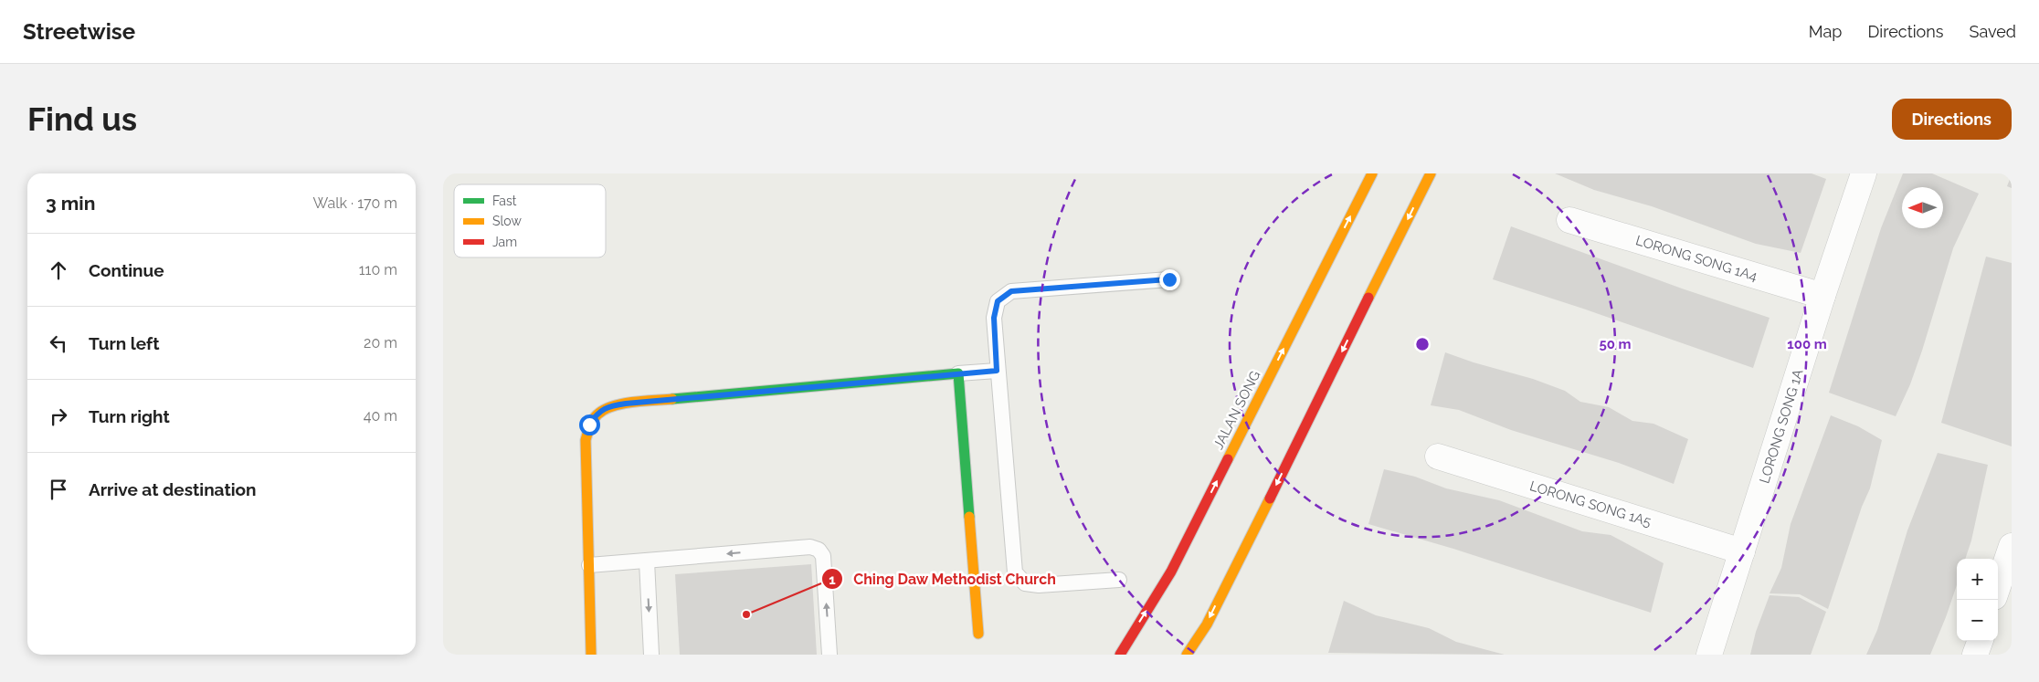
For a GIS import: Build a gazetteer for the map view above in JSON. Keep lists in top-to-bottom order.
{
  "streets": {
    "main road": ["JALAN SONG"],
    "street": ["LORONG SONG 1A4", "LORONG SONG 1A", "LORONG SONG 1A5"]
  },
  "crossings": [
    ["LORONG SONG 1A4", "LORONG SONG 1A"],
    ["LORONG SONG 1A", "LORONG SONG 1A5"]
  ],
  "places": ["Ching Daw Methodist Church"],
  "legend": ["Fast", "Slow", "Jam"],
  "north": "left",
  "page": {
    "header": "Streetwise",
    "nav": ["Map", "Directions", "Saved"],
    "buttons": "Directions",
    "title": "Find us",
    "heading": ["3 min", "Walk · 170 m"],
    "list": [
      ["Continue", "110 m"],
      ["Turn left", "20 m"],
      ["Turn right", "40 m"],
      "Arrive at destination"
    ],
    "map_buttons": ["+", "−"]
  },
  "rings": ["50 m", "100 m"]
}
